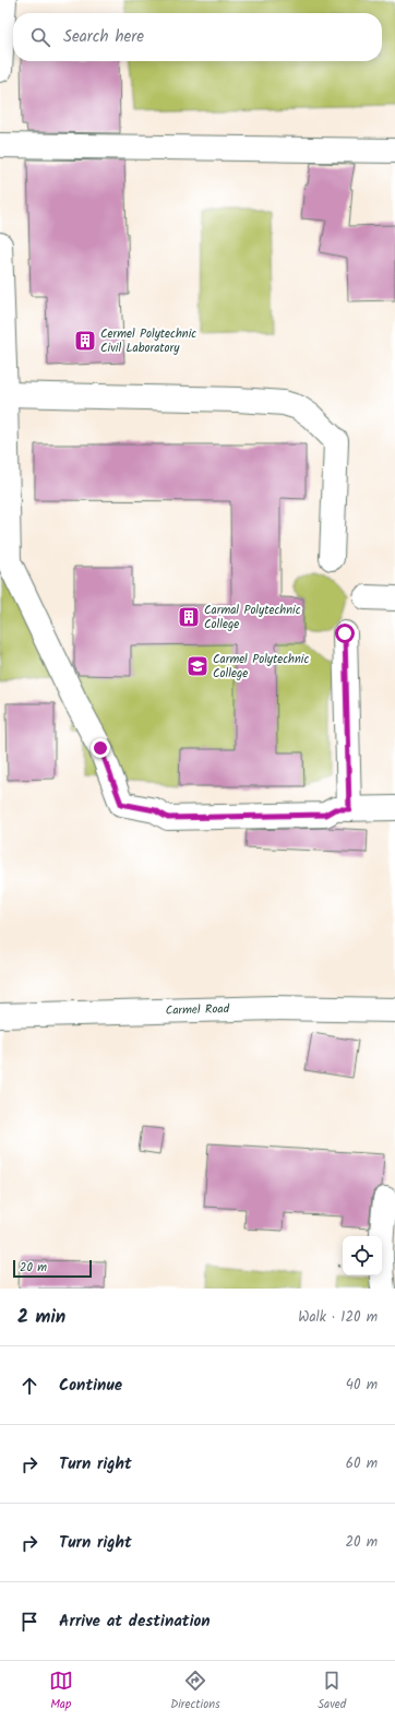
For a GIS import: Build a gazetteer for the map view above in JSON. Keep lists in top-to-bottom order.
{
  "streets": {
    "street": ["Carmel Road"]
  },
  "places": {
    "building": ["Cermel Polytechnic Civil Laboratory", "Carmal Polytechnic College"],
    "school or university": ["Carmel Polytechnic College"]
  },
  "scale_bar": "20 m",
  "page": {
    "search": "Search here",
    "scale": "20 m",
    "heading": ["2 min", "Walk · 120 m"],
    "list": [
      ["Continue", "40 m"],
      ["Turn right", "60 m"],
      ["Turn right", "20 m"],
      "Arrive at destination"
    ],
    "nav": ["Map", "Directions", "Saved"]
  }
}
